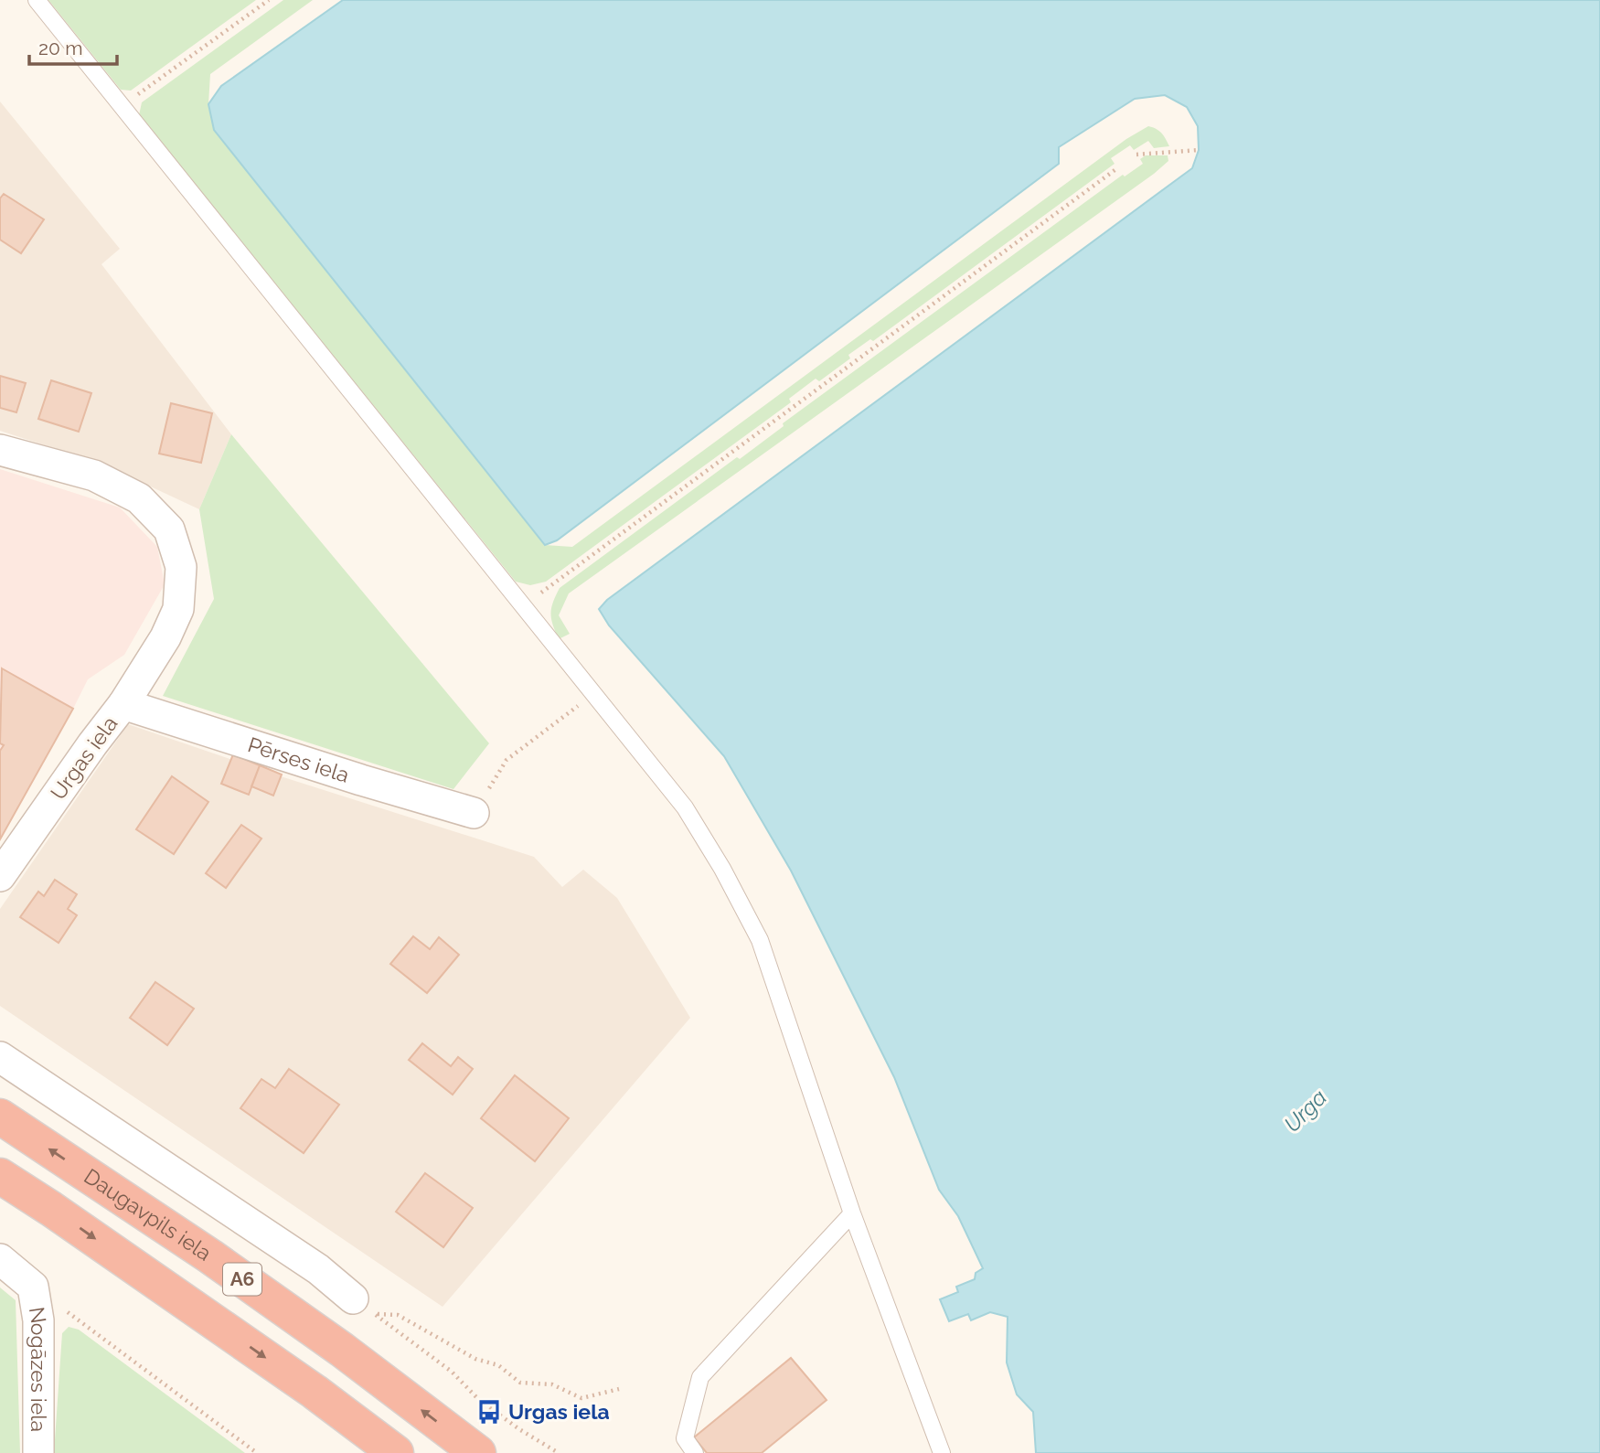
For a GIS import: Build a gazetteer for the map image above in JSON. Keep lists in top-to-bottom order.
{
  "streets": {
    "highway": ["Daugavpils iela", "A6"],
    "street": ["Urgas iela", "Pērses iela", "Nogāzes iela"]
  },
  "crossings": [
    ["Urgas iela", "Pērses iela"]
  ],
  "water": ["Urga"],
  "places": {
    "bus stop": ["Urgas iela"]
  },
  "scale_bar": "20 m"
}
